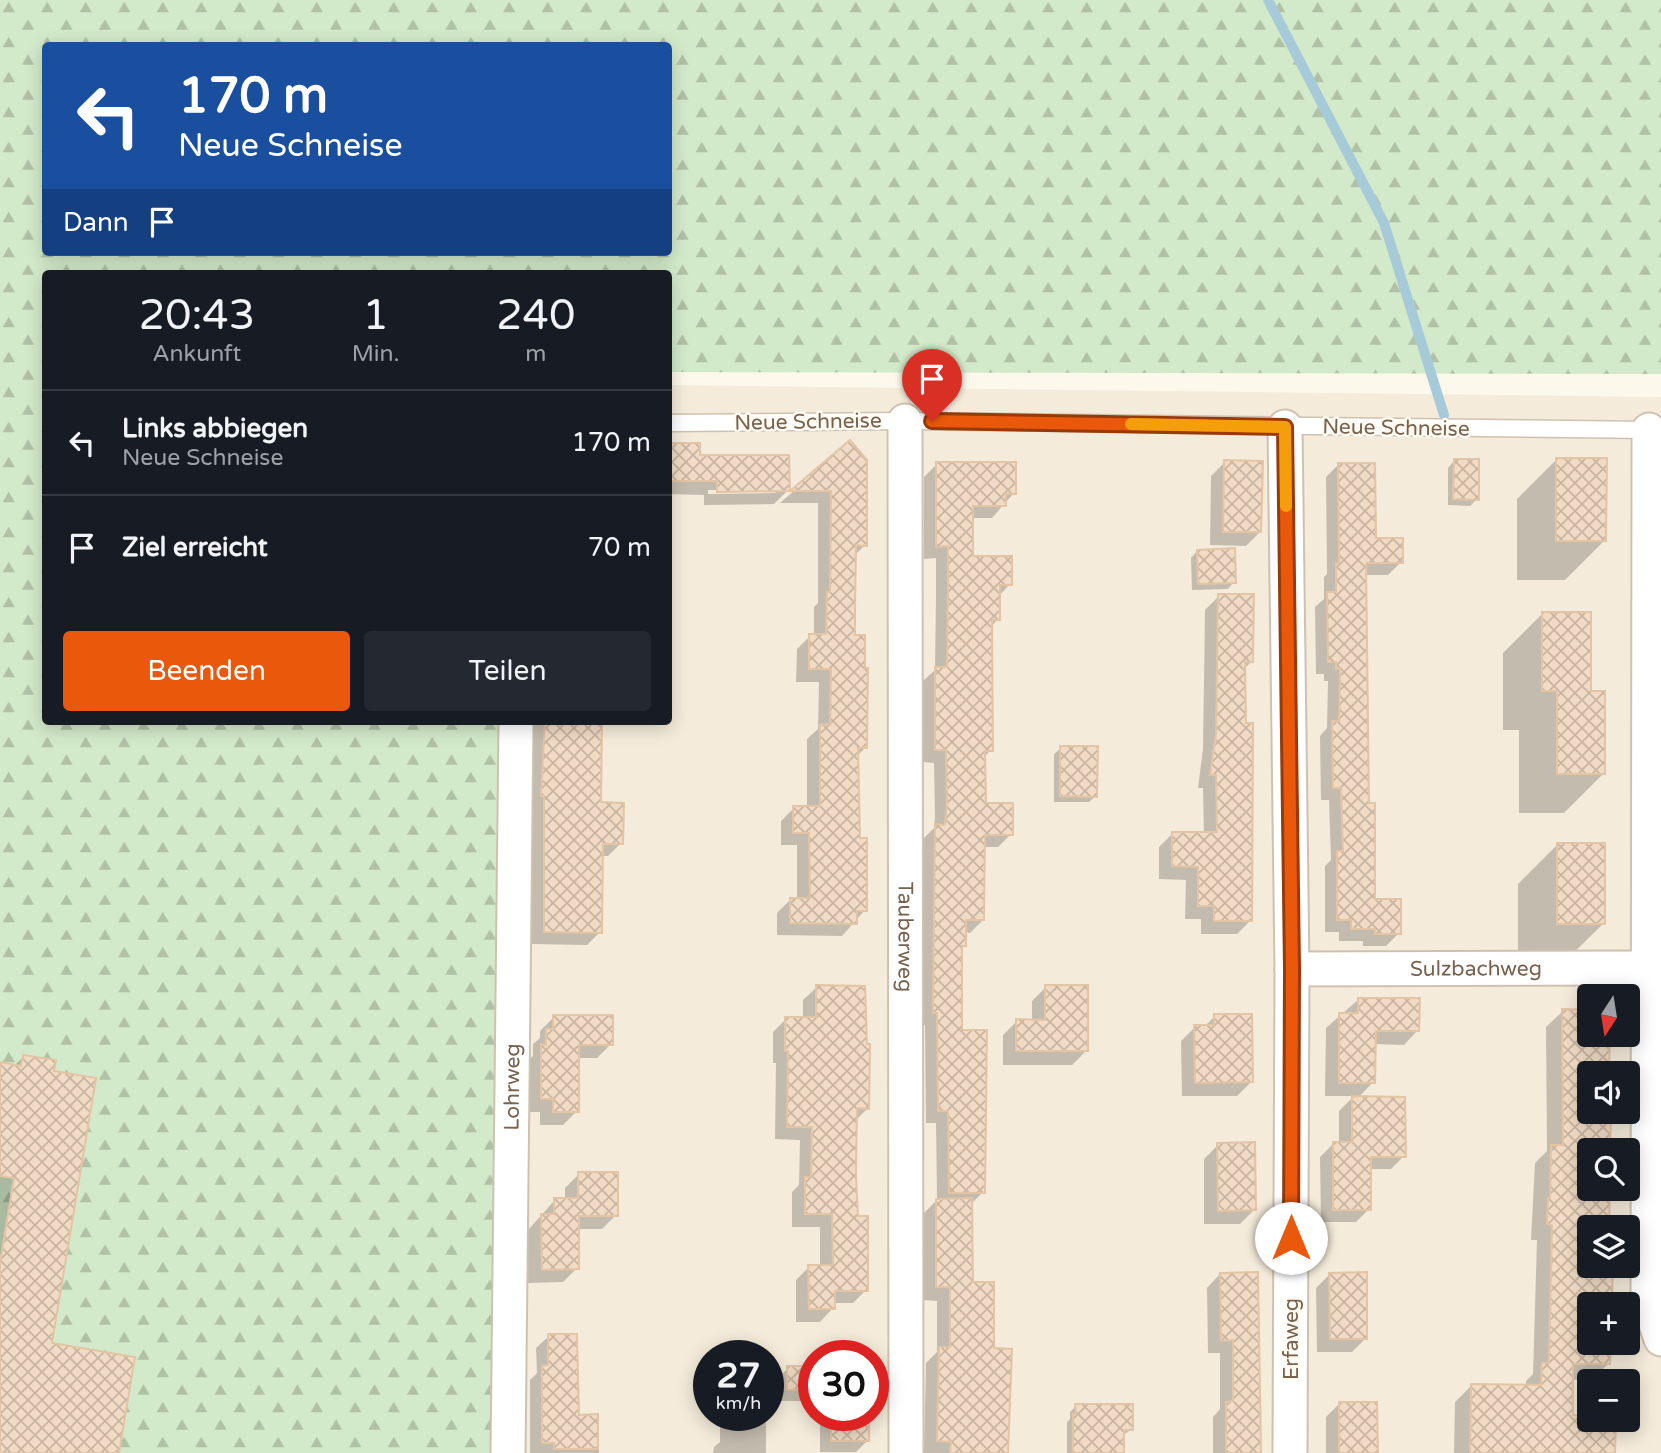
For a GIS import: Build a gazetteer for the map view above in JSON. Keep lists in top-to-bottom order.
{
  "streets": {
    "street": [
      "Tauberweg",
      "Sulzbachweg",
      "Lohrweg",
      "Erfaweg"
    ],
    "lane": ["Neue Schneise"]
  },
  "crossings": [
    ["Neue Schneise", "Tauberweg"],
    ["Neue Schneise", "Erfaweg"],
    ["Sulzbachweg", "Erfaweg"]
  ],
  "north": "bottom",
  "page": {
    "turn": ["170 m", "Neue Schneise"],
    "then": "Dann",
    "eta": [
      "20:43",
      "Ankunft",
      "1",
      "Min.",
      "240",
      "m"
    ],
    "list": [
      {
        "name": "Links abbiegen",
        "note": "Neue Schneise",
        "value": "170 m"
      },
      {
        "name": "Ziel erreicht",
        "value": "70 m"
      }
    ],
    "buttons": ["Beenden", "Teilen"],
    "map_buttons": ["+", "−"],
    "speed": "27 km/h",
    "limit": "30"
  }
}
